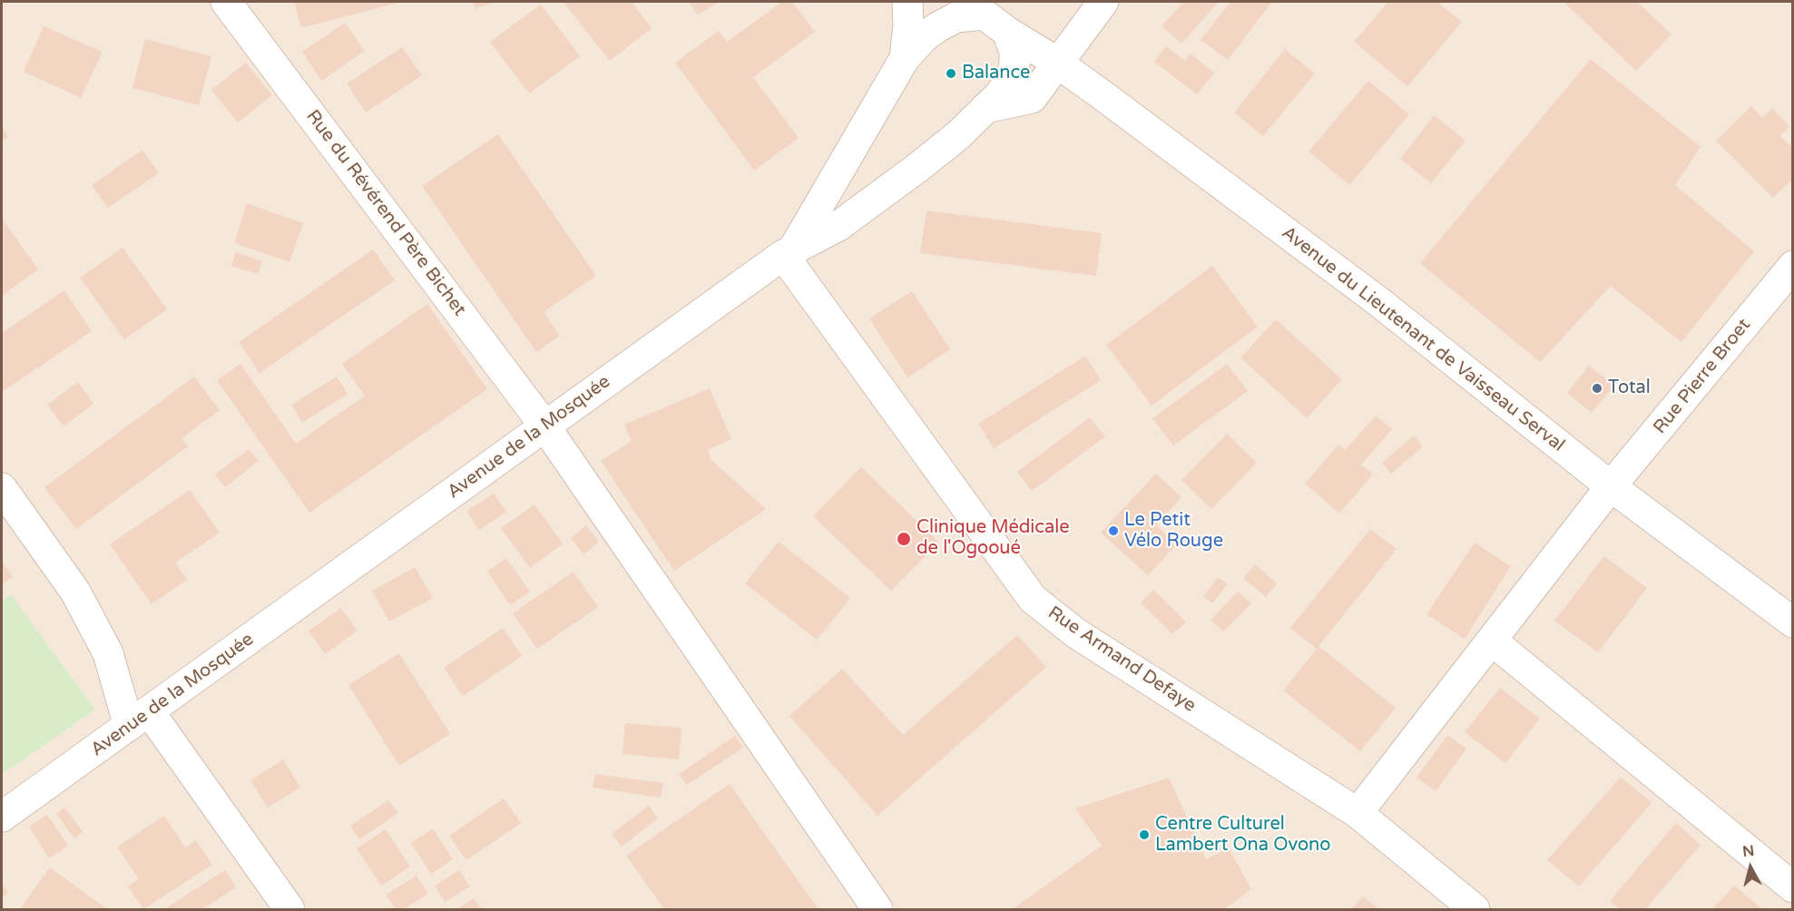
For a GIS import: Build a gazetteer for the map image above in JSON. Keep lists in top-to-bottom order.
{
  "streets": {
    "street": [
      "Rue du Révérend Père Bichet",
      "Avenue du Lieutenant de Vaisseau Serval",
      "Rue Pierre Broet",
      "Avenue de la Mosquée",
      "Rue Armand Defaye"
    ]
  },
  "crossings": [
    ["Rue du Révérend Père Bichet", "Avenue de la Mosquée"],
    ["Avenue du Lieutenant de Vaisseau Serval", "Rue Pierre Broet"],
    ["Avenue du Lieutenant de Vaisseau Serval", "Avenue de la Mosquée"],
    ["Rue Pierre Broet", "Rue Armand Defaye"],
    ["Avenue de la Mosquée", "Rue Armand Defaye"]
  ],
  "places": [
    "Balance",
    "Total",
    "Le Petit Vélo Rouge",
    "Clinique Médicale de l'Ogooué",
    "Centre Culturel Lambert Ona Ovono"
  ],
  "north": "top"
}
